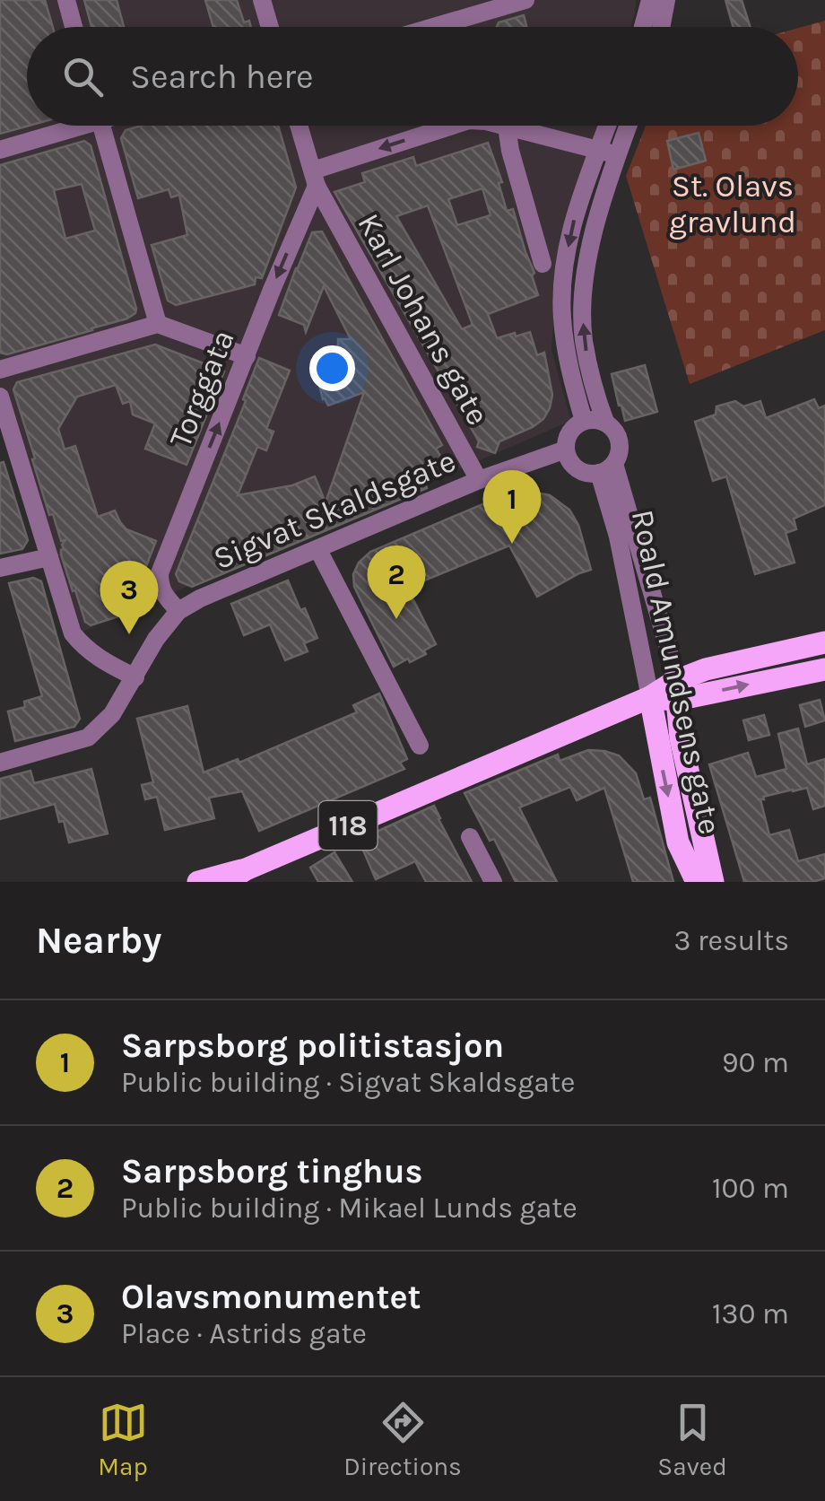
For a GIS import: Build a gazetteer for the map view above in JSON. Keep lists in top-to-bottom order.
{
  "streets": {
    "main road": ["Roald Amundsens gate", "118"],
    "street": ["Karl Johans gate", "Torggata", "Sigvat Skaldsgate"]
  },
  "crossings": [
    ["Karl Johans gate", "Torggata"],
    ["Karl Johans gate", "Sigvat Skaldsgate"],
    ["Torggata", "Sigvat Skaldsgate"],
    ["Sigvat Skaldsgate", "Roald Amundsens gate"],
    ["Roald Amundsens gate", "118"]
  ],
  "parks": ["St. Olavs gravlund"],
  "page": {
    "search": "Search here",
    "pins": ["1", "2", "3"],
    "heading": ["Nearby", "3 results"],
    "list": [
      {
        "mark": "1",
        "name": "Sarpsborg politistasjon",
        "note": "Public building · Sigvat Skaldsgate",
        "value": "90 m"
      },
      {
        "mark": "2",
        "name": "Sarpsborg tinghus",
        "note": "Public building · Mikael Lunds gate",
        "value": "100 m"
      },
      {
        "mark": "3",
        "name": "Olavsmonumentet",
        "note": "Place · Astrids gate",
        "value": "130 m"
      }
    ],
    "nav": ["Map", "Directions", "Saved"]
  }
}
